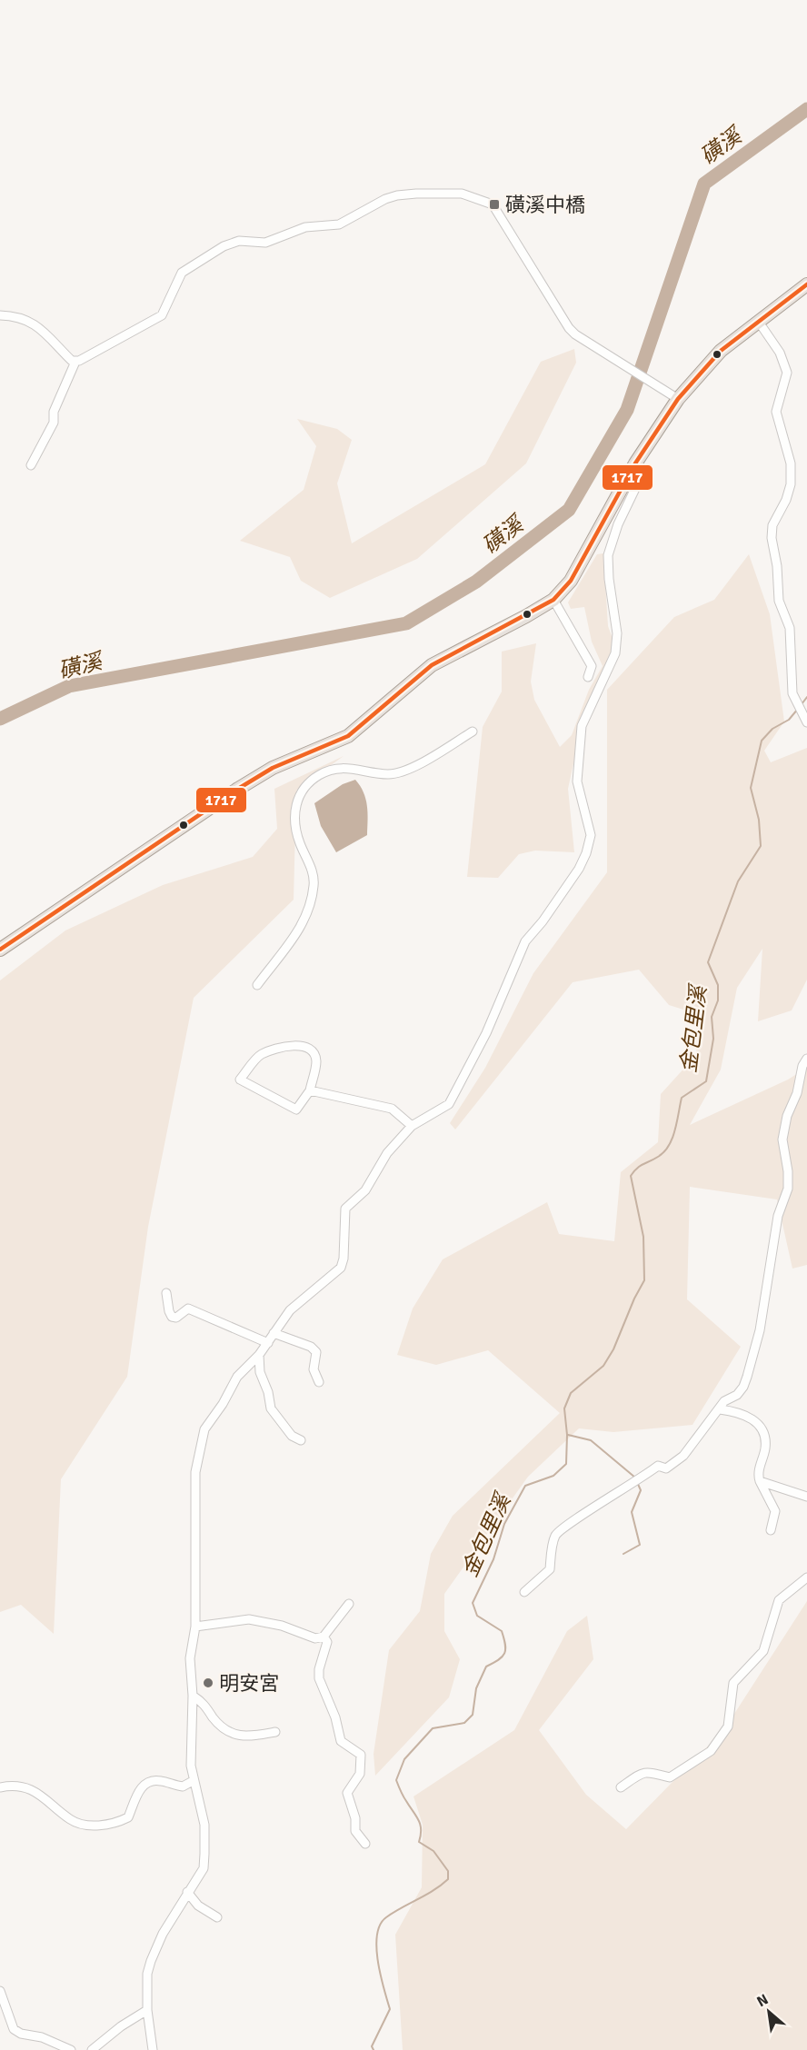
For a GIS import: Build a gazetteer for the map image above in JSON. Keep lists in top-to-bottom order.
{
  "water": ["磺溪", "金包里溪"],
  "places": {
    "transit": ["磺溪中橋"],
    "other": ["明安宮"]
  },
  "lines": ["transit line 1717"],
  "north": "top left"
}
